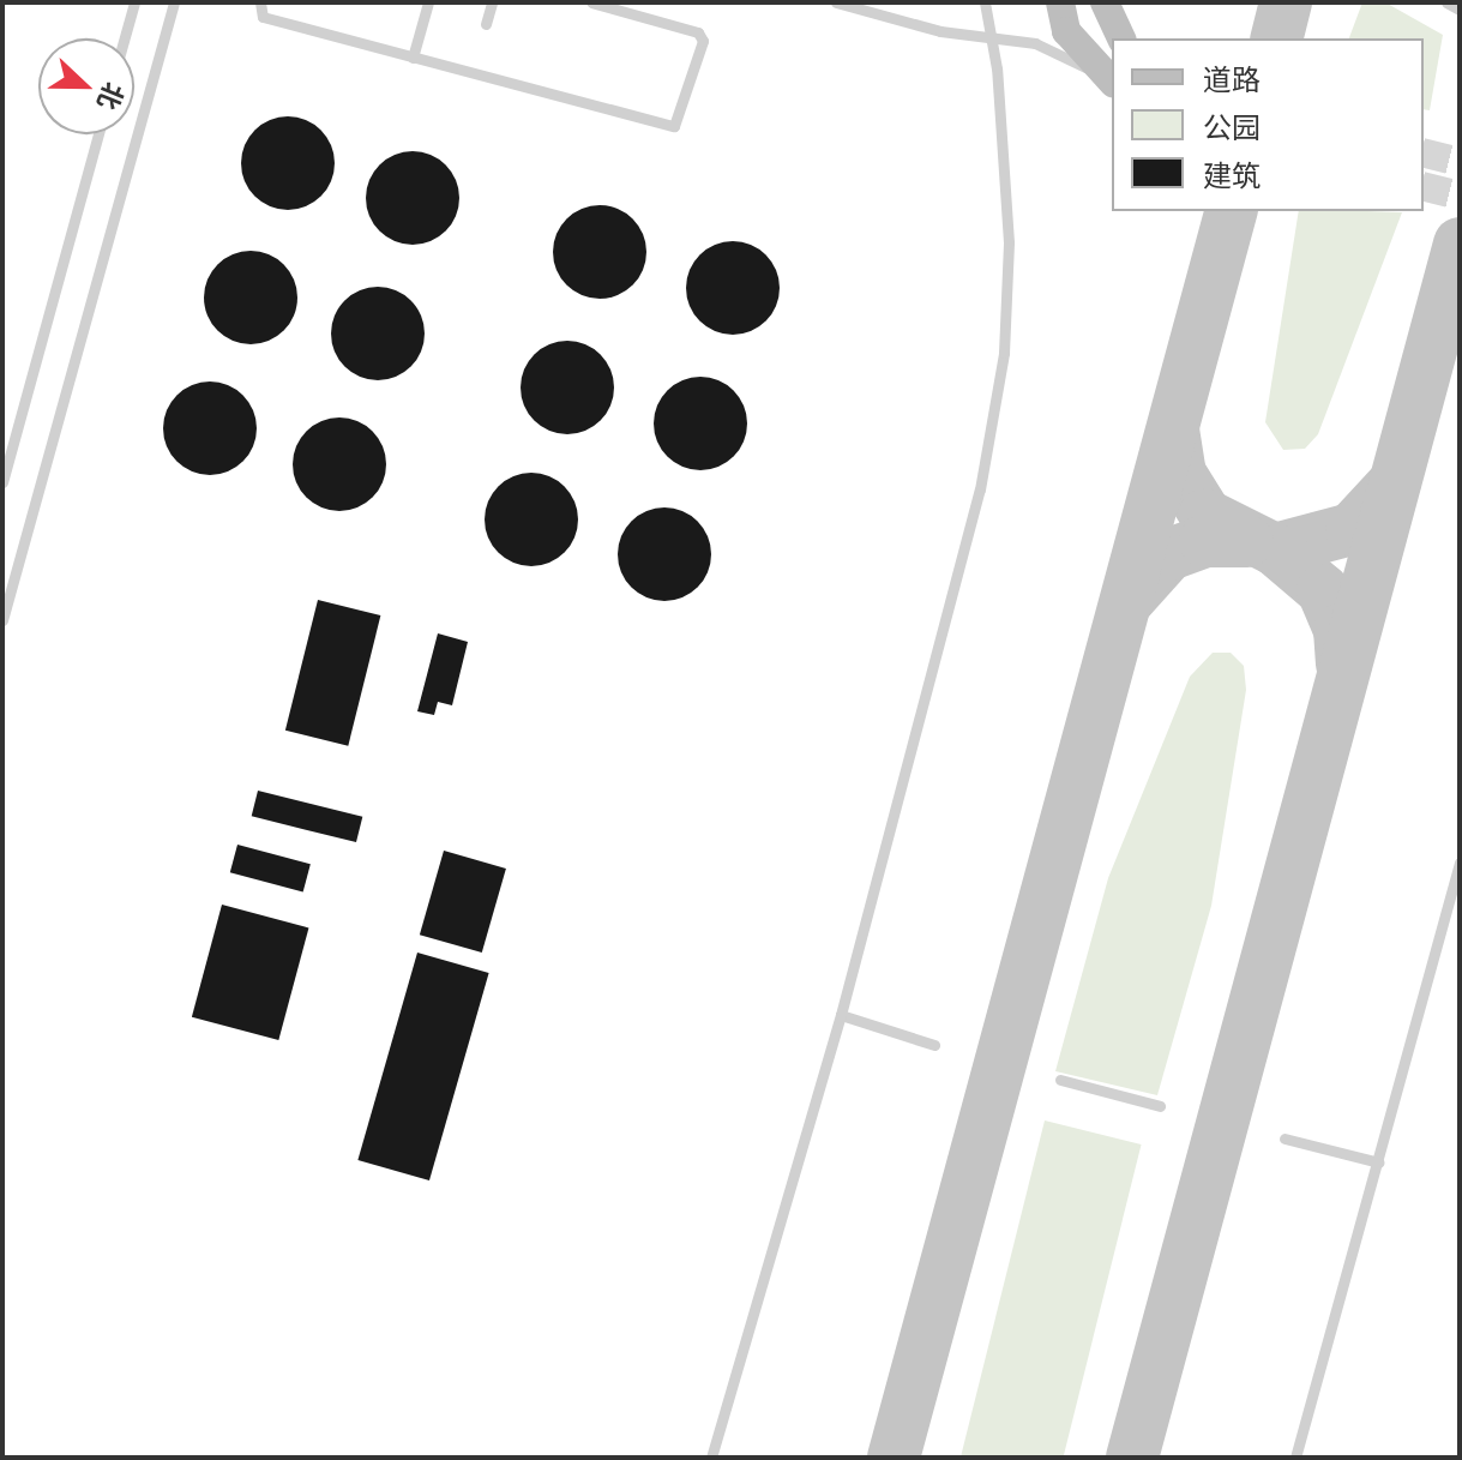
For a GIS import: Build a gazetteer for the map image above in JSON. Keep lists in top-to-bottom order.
{
  "legend": ["道路", "公园", "建筑"],
  "north": "right"
}
